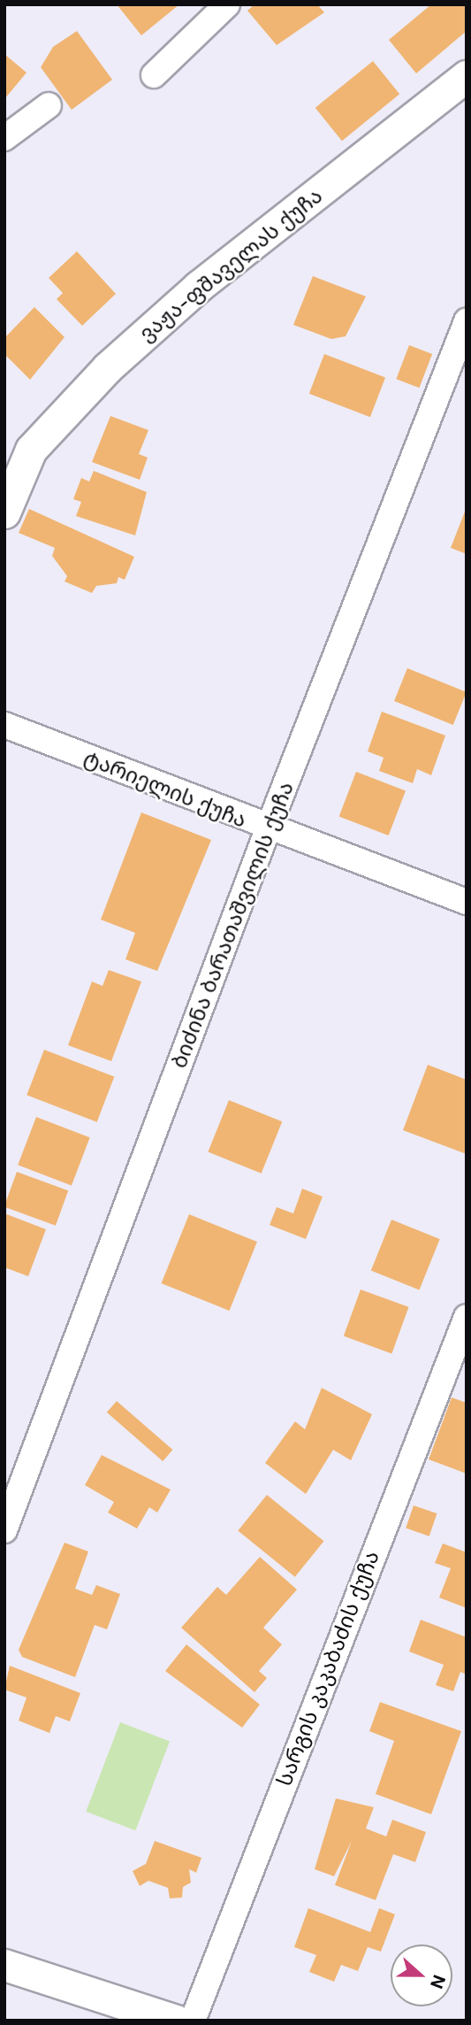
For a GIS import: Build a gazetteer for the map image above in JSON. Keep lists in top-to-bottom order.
{
  "streets": {
    "street": [
      "ვაჟა-ფშაველას ქუჩა",
      "ტარიელის ქუჩა",
      "ბიძინა ბარათაშვილის ქუჩა",
      "სარგის კაკაბაძის ქუჩა"
    ]
  },
  "crossings": [
    ["ტარიელის ქუჩა", "ბიძინა ბარათაშვილის ქუჩა"]
  ],
  "north": "right"
}
